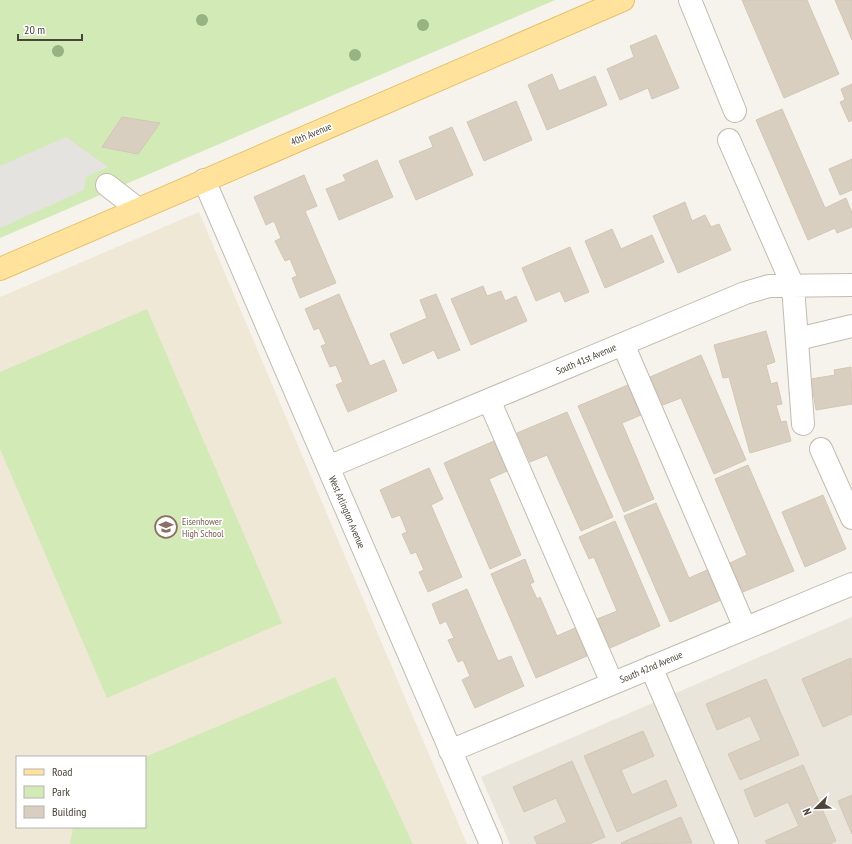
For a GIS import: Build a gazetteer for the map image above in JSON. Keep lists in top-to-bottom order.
{
  "streets": {
    "main road": ["40th Avenue"],
    "street": ["South 41st Avenue", "West Arlington Avenue", "South 42nd Avenue"]
  },
  "crossings": [
    ["40th Avenue", "West Arlington Avenue"],
    ["South 41st Avenue", "West Arlington Avenue"],
    ["West Arlington Avenue", "South 42nd Avenue"]
  ],
  "places": {
    "school or university": ["Eisenhower High School"]
  },
  "legend": ["Road", "Park", "Building"],
  "scale_bar": "20 m",
  "north": "bottom left"
}
